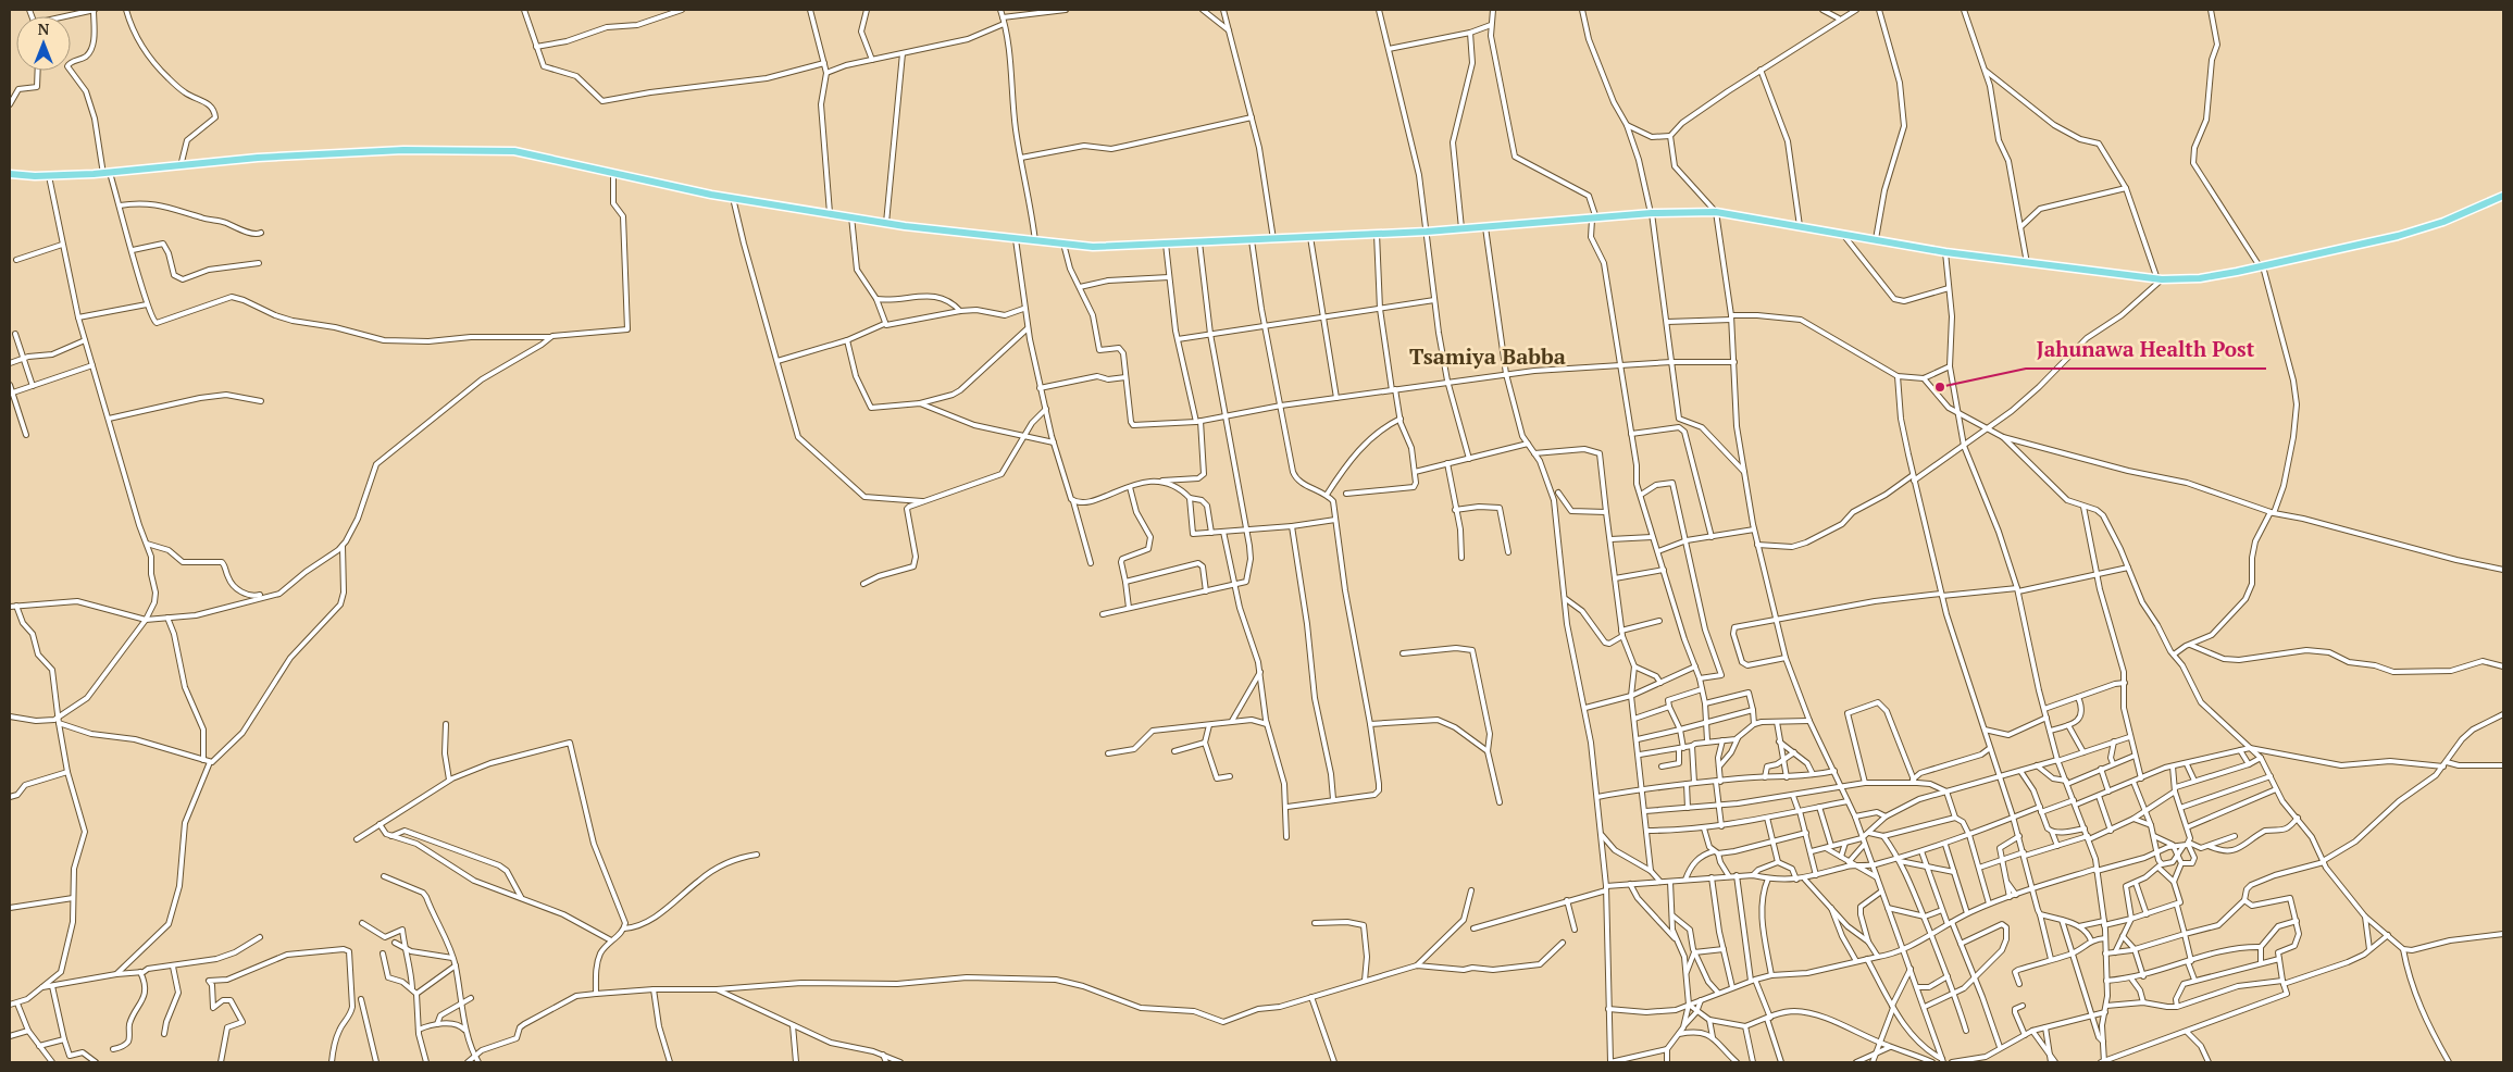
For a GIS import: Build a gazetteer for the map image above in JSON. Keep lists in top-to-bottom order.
{
  "districts": ["Tsamiya Babba"],
  "places": ["Jahunawa Health Post"],
  "north": "top"
}
